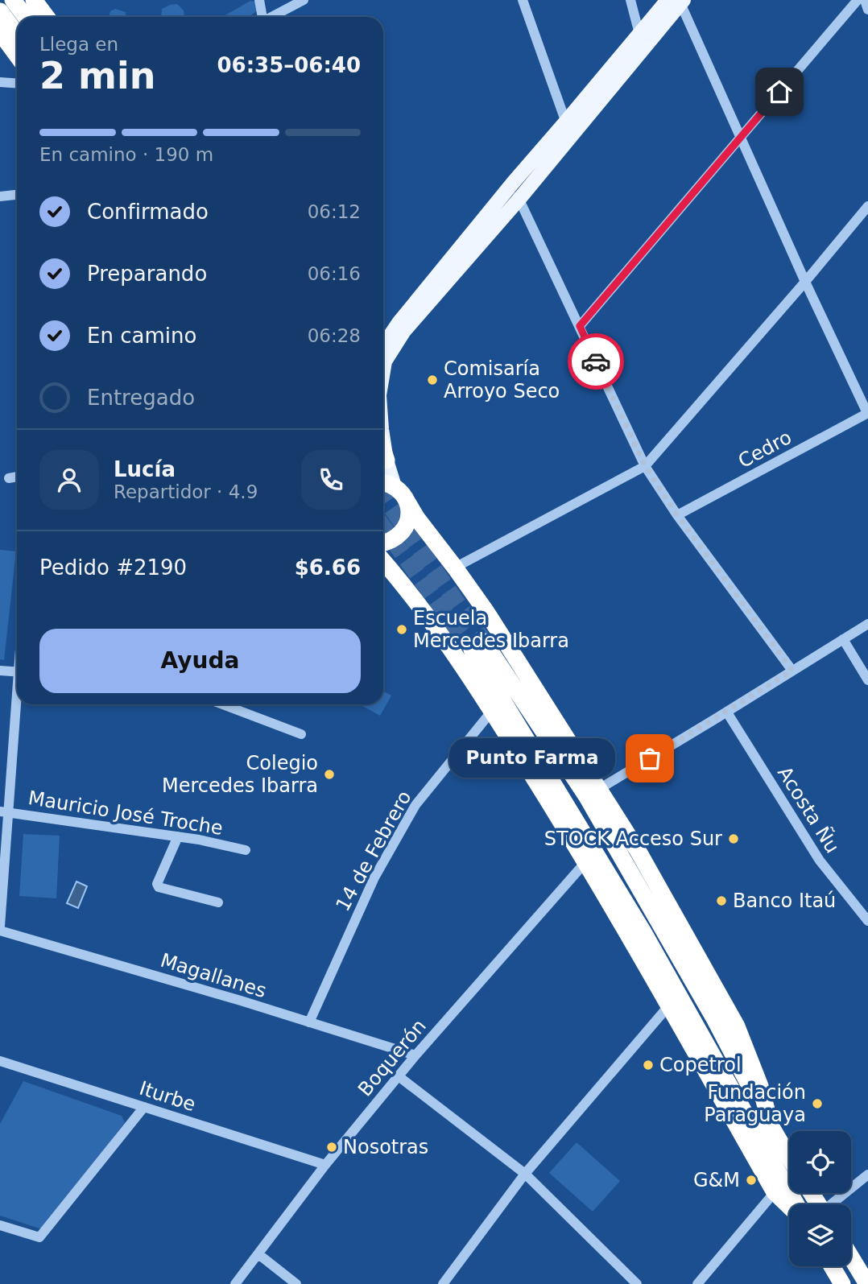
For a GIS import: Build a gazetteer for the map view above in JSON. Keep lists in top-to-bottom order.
{
  "streets": {
    "street": [
      "Cedro",
      "Acosta Ñu",
      "Mauricio José Troche",
      "14 de Febrero",
      "Magallanes",
      "Boquerón",
      "Iturbe"
    ]
  },
  "crossings": [
    ["14 de Febrero", "Magallanes"],
    ["Magallanes", "Boquerón"],
    ["Boquerón", "Iturbe"]
  ],
  "places": [
    "Comisaría Arroyo Seco",
    "Escuela Mercedes Ibarra",
    "Punto Farma",
    "Colegio Mercedes Ibarra",
    "STOCK Acceso Sur",
    "Banco Itaú",
    "Copetrol",
    "Fundación Paraguaya",
    "Nosotras",
    "G&M"
  ],
  "page": {
    "heading": ["2 min", "Llega en", "06:35–06:40"],
    "panel": [
      "Lucía",
      "Repartidor · 4.9",
      "Pedido #2190",
      "$6.66"
    ],
    "bar": "En camino · 190 m",
    "list": [
      ["Confirmado", "06:12"],
      ["Preparando", "06:16"],
      ["En camino", "06:28"],
      "Entregado"
    ],
    "buttons": "Ayuda",
    "bubble": "Punto Farma"
  }
}
